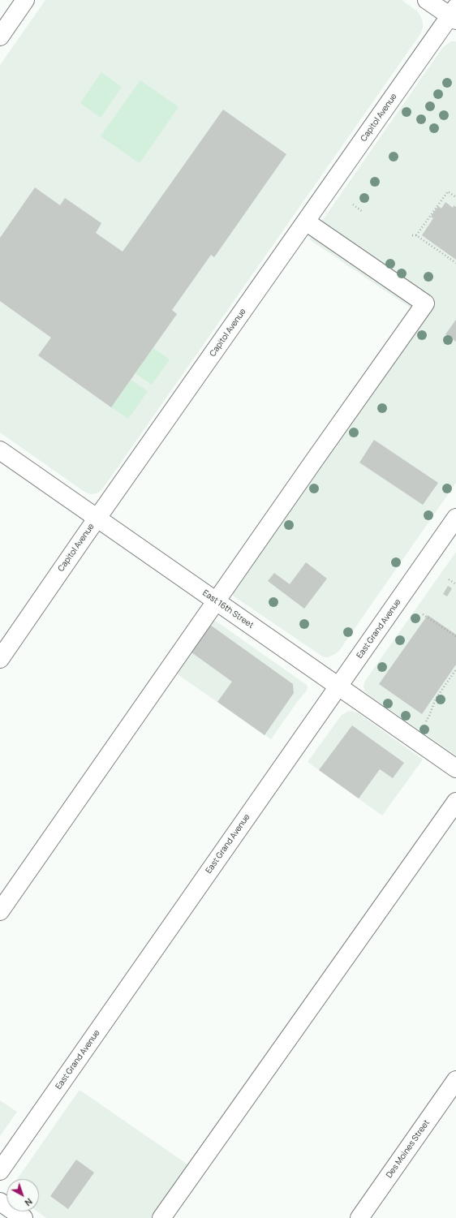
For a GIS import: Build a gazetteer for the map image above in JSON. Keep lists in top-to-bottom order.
{
  "streets": {
    "street": [
      "Capitol Avenue",
      "East 16th Street",
      "East Grand Avenue",
      "Des Moines Street"
    ]
  },
  "crossings": [
    ["Capitol Avenue", "East 16th Street"],
    ["East 16th Street", "East Grand Avenue"]
  ],
  "north": "bottom right"
}
